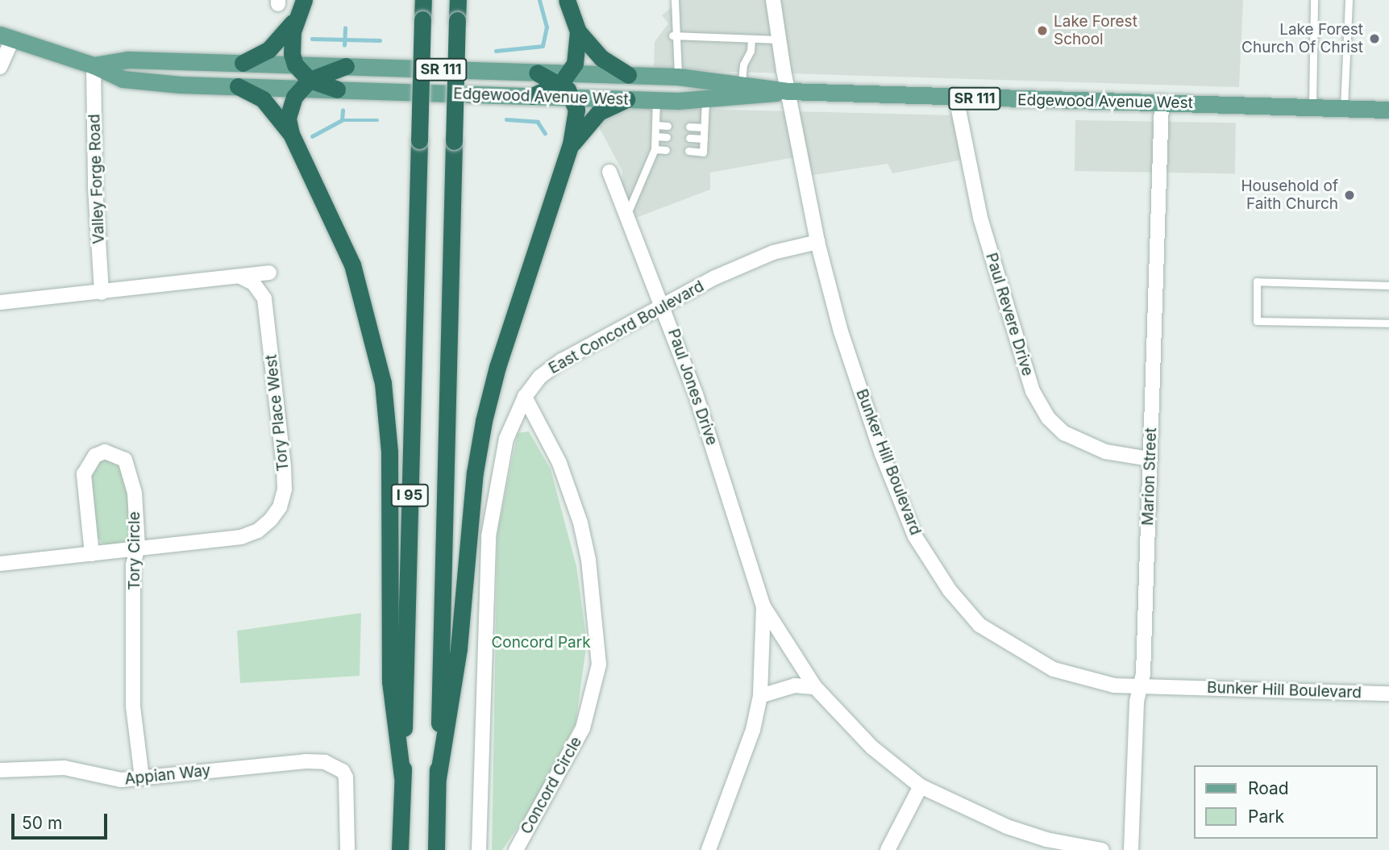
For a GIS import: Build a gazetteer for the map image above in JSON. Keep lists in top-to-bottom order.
{
  "streets": {
    "highway": ["I 95"],
    "main road": ["SR 111", "Edgewood Avenue West"],
    "street": [
      "Valley Forge Road",
      "Paul Revere Drive",
      "East Concord Boulevard",
      "Paul Jones Drive",
      "Tory Place West",
      "Bunker Hill Boulevard",
      "Marion Street",
      "Tory Circle",
      "Appian Way",
      "Concord Circle"
    ]
  },
  "crossings": [
    ["Edgewood Avenue West", "Valley Forge Road"],
    ["Edgewood Avenue West", "Paul Revere Drive"],
    ["Edgewood Avenue West", "Bunker Hill Boulevard"],
    ["Edgewood Avenue West", "Marion Street"],
    ["Paul Revere Drive", "Marion Street"],
    ["East Concord Boulevard", "Paul Jones Drive"],
    ["East Concord Boulevard", "Bunker Hill Boulevard"],
    ["East Concord Boulevard", "Concord Circle"],
    ["Tory Place West", "Tory Circle"],
    ["Bunker Hill Boulevard", "Marion Street"],
    ["Tory Circle", "Appian Way"]
  ],
  "parks": ["Concord Park"],
  "places": ["Lake Forest School", "Lake Forest Church Of Christ", "Household of Faith Church"],
  "legend": ["Road", "Park"],
  "scale_bar": "50 m"
}
